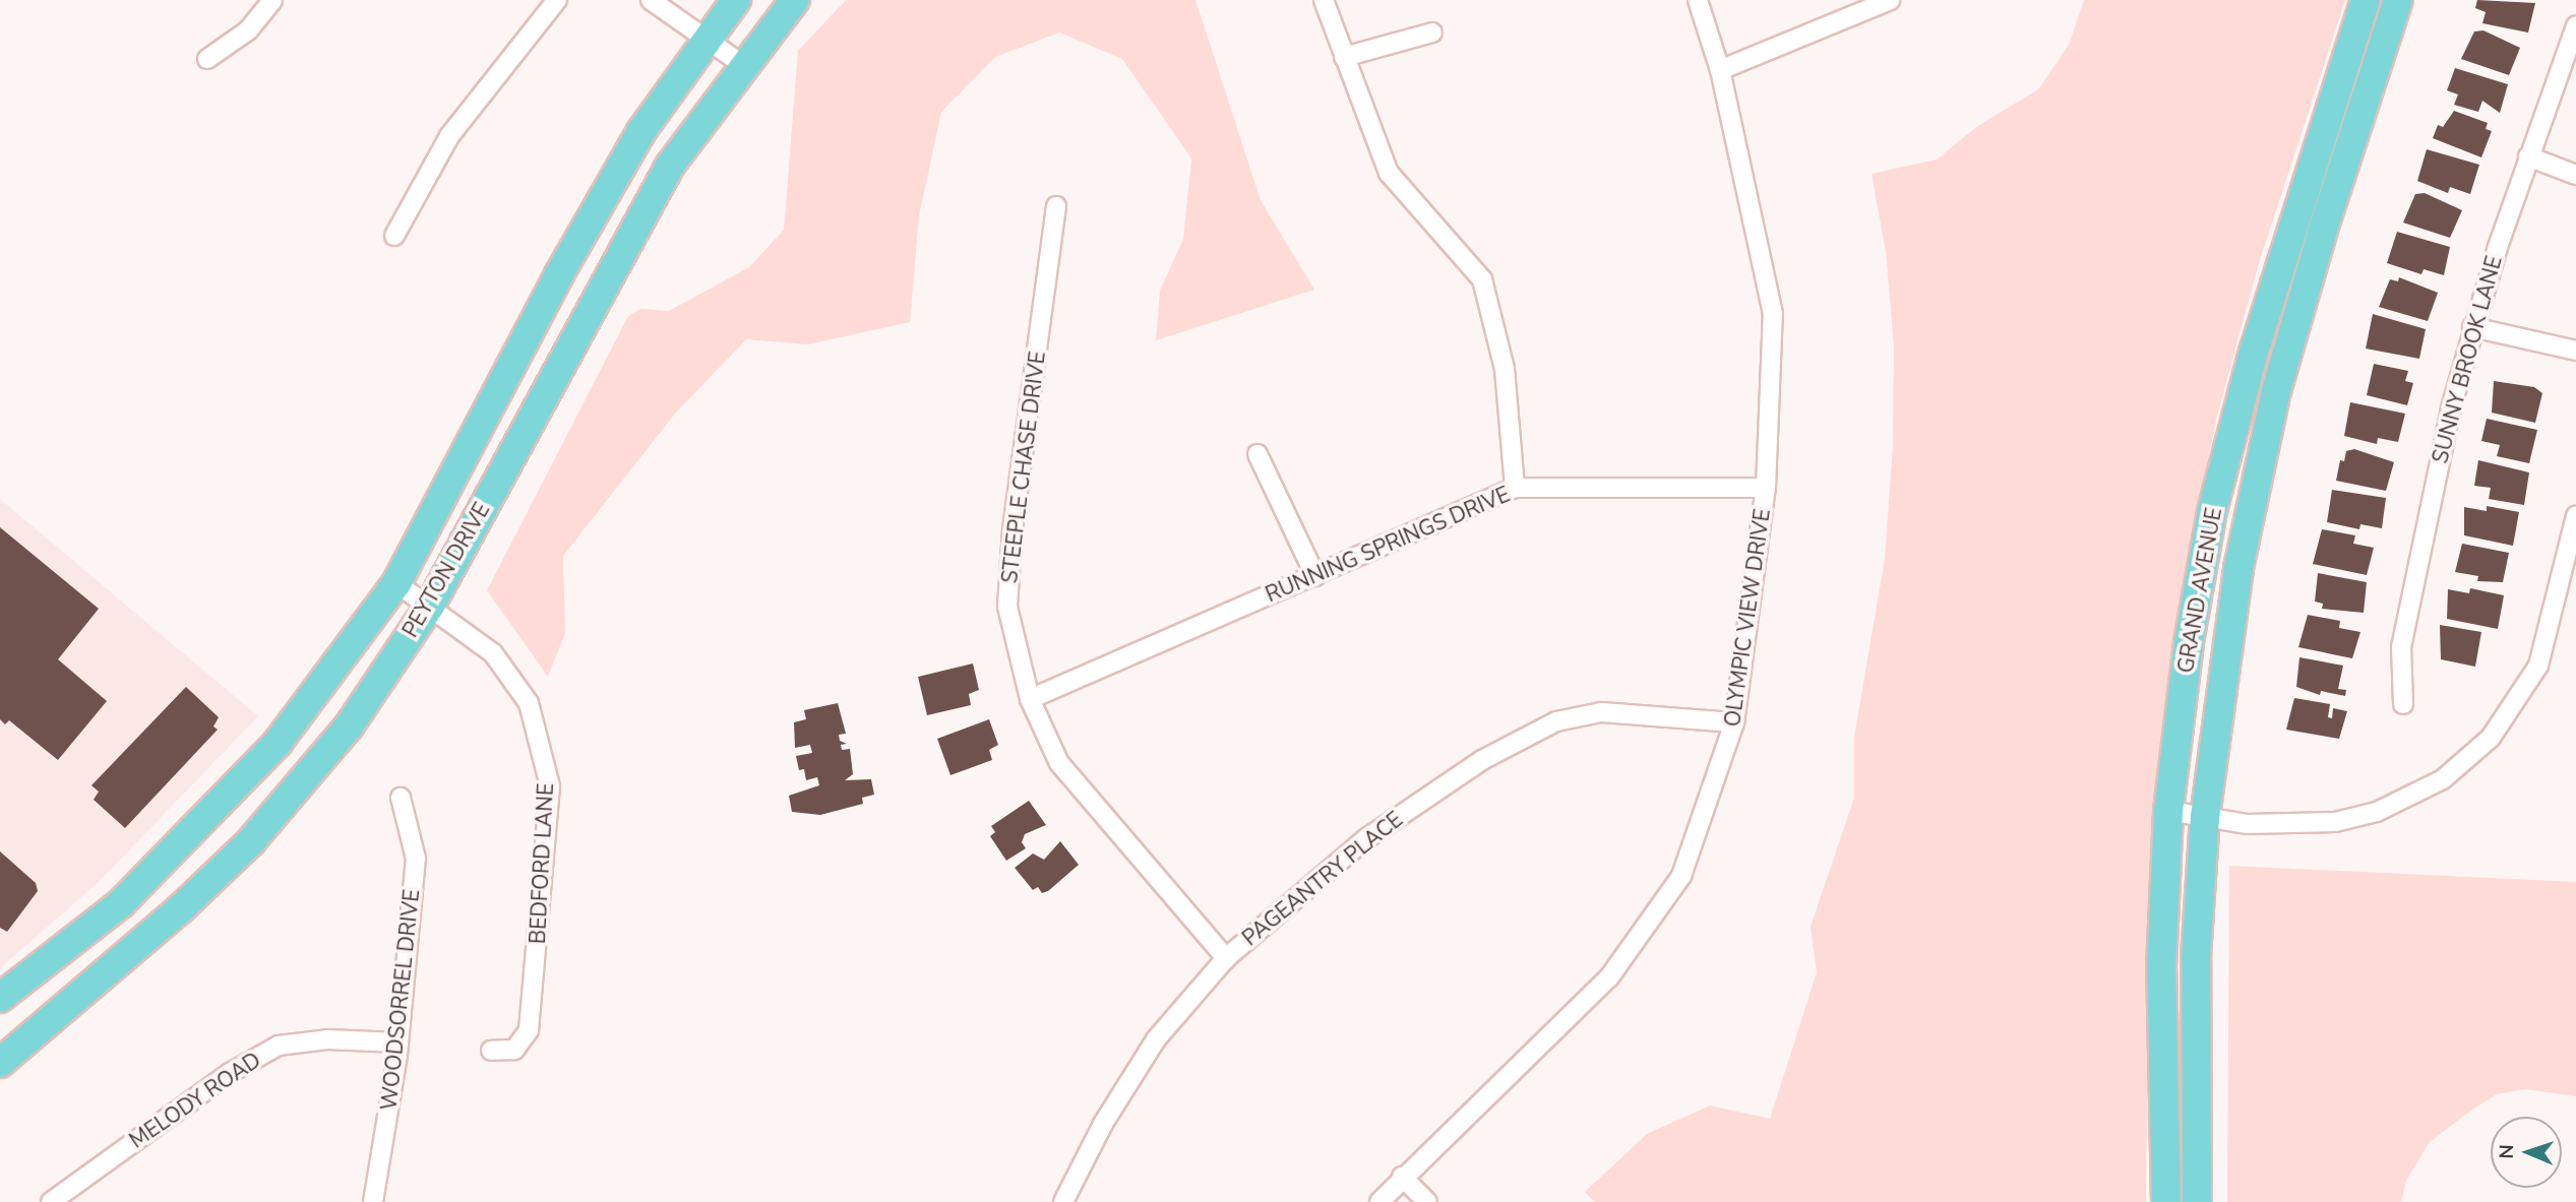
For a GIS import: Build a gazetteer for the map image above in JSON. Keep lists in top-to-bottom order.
{
  "streets": {
    "main road": ["PEYTON DRIVE", "GRAND AVENUE"],
    "street": [
      "SUNNY BROOK LANE",
      "STEEPLE CHASE DRIVE",
      "RUNNING SPRINGS DRIVE",
      "OLYMPIC VIEW DRIVE",
      "BEDFORD LANE",
      "PAGEANTRY PLACE",
      "WOODSORREL DRIVE",
      "MELODY ROAD"
    ]
  },
  "crossings": [
    ["STEEPLE CHASE DRIVE", "RUNNING SPRINGS DRIVE"],
    ["STEEPLE CHASE DRIVE", "PAGEANTRY PLACE"],
    ["RUNNING SPRINGS DRIVE", "OLYMPIC VIEW DRIVE"],
    ["PEYTON DRIVE", "BEDFORD LANE"],
    ["OLYMPIC VIEW DRIVE", "PAGEANTRY PLACE"],
    ["WOODSORREL DRIVE", "MELODY ROAD"]
  ],
  "north": "left"
}
